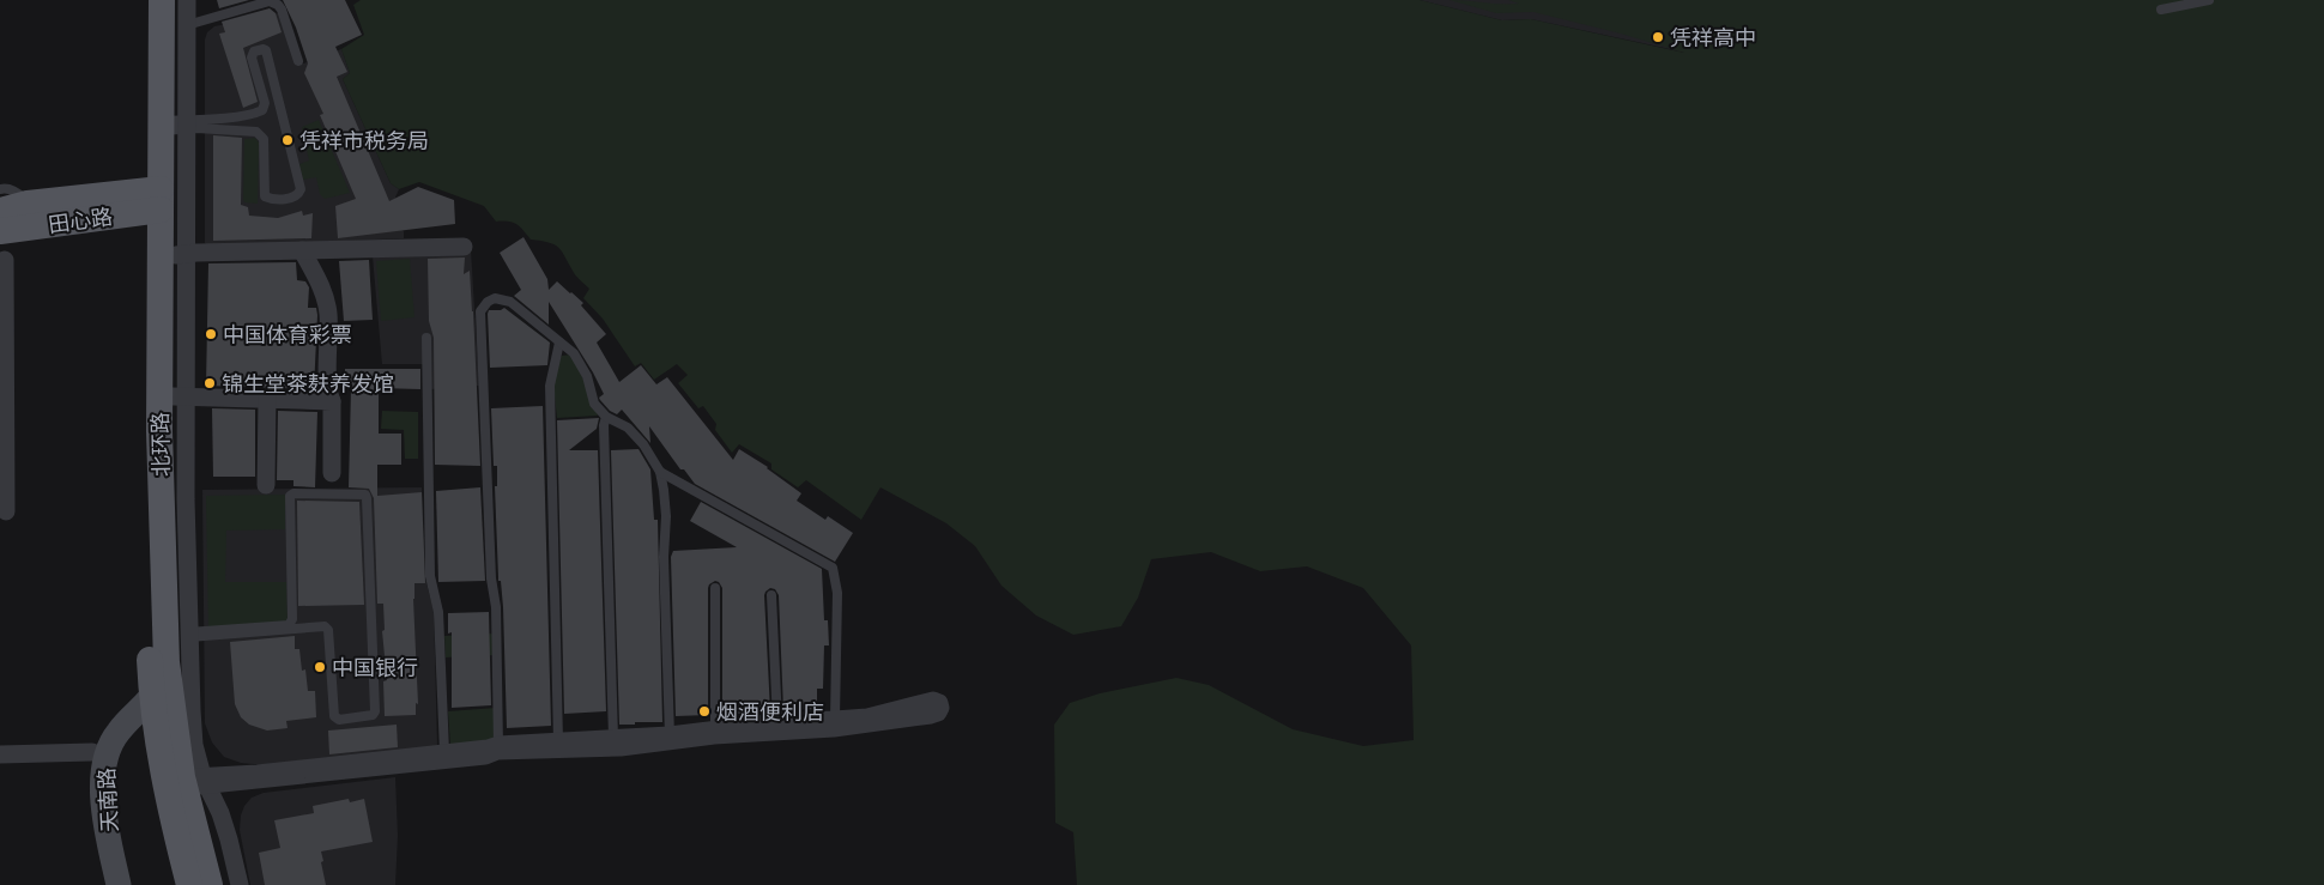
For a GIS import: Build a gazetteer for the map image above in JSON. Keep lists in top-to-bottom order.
{
  "streets": {
    "main road": ["田心路", "北环路", "天南路"]
  },
  "crossings": [
    ["田心路", "北环路"],
    ["北环路", "天南路"]
  ],
  "places": [
    "凭祥高中",
    "凭祥市税务局",
    "中国体育彩票",
    "锦生堂茶麸养发馆",
    "中国银行",
    "烟酒便利店"
  ]
}
